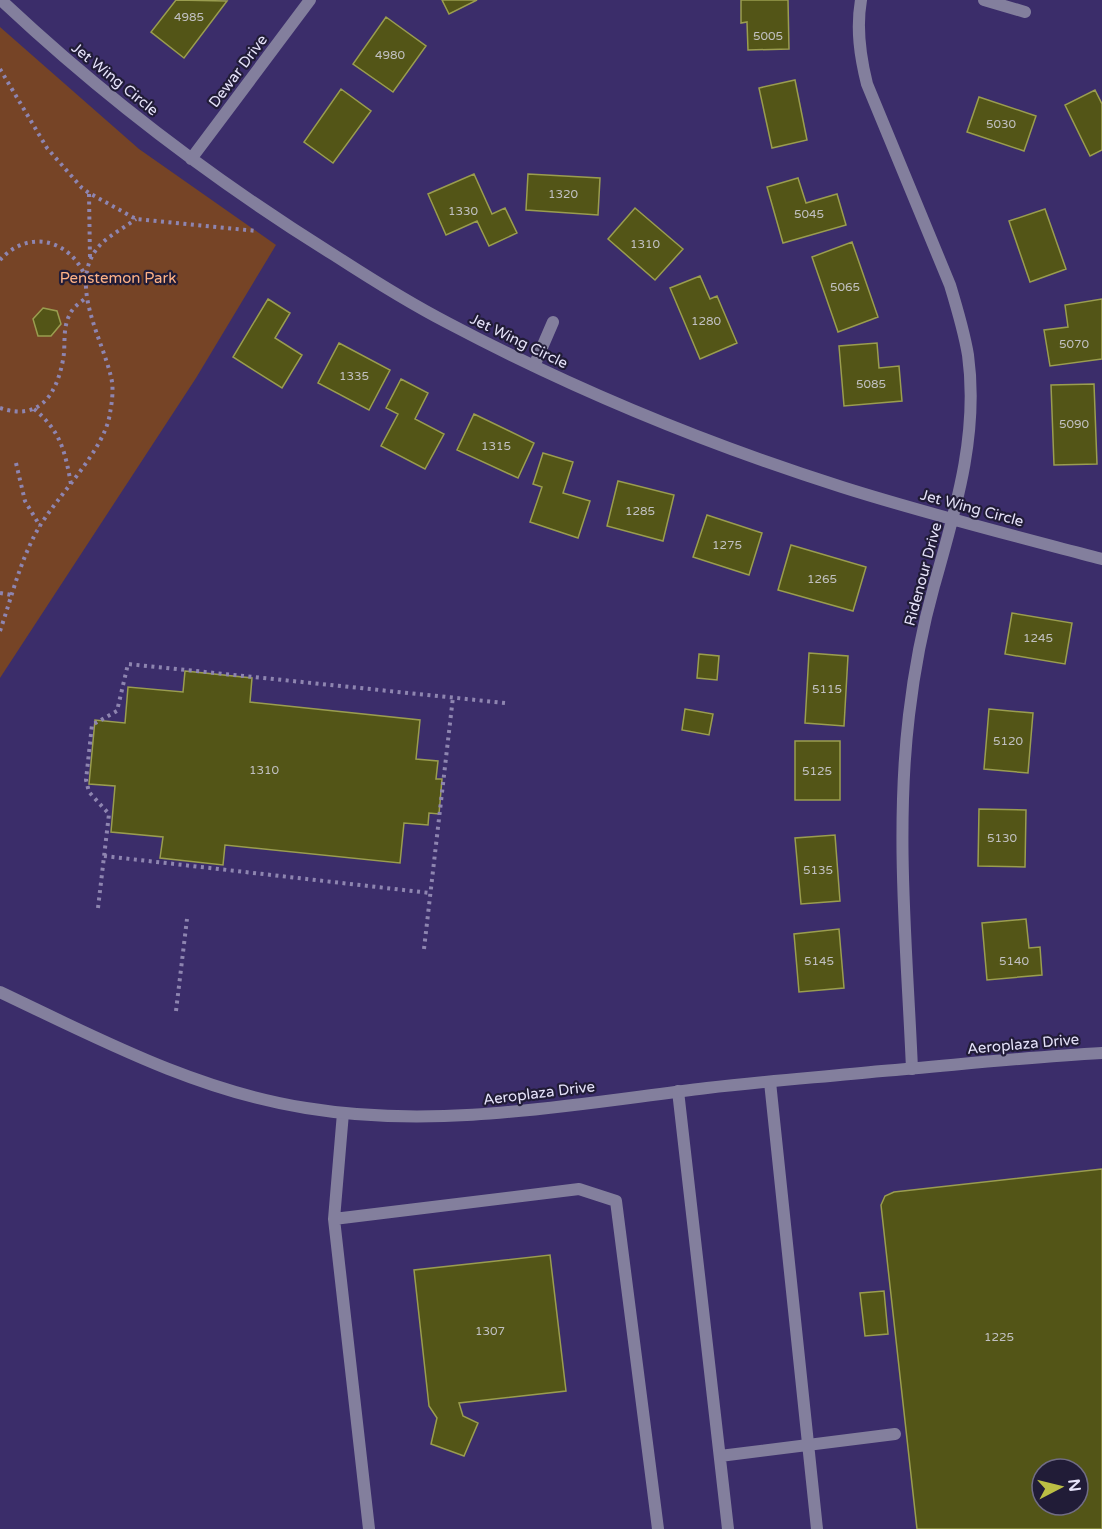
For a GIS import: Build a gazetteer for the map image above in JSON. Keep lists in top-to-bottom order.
{
  "streets": {
    "street": [
      "Dewar Drive",
      "Jet Wing Circle",
      "Ridenour Drive",
      "Aeroplaza Drive"
    ]
  },
  "crossings": [
    ["Dewar Drive", "Jet Wing Circle"],
    ["Jet Wing Circle", "Ridenour Drive"],
    ["Ridenour Drive", "Aeroplaza Drive"]
  ],
  "parks": ["Penstemon Park"],
  "house_numbers": [
    "4985",
    "5005",
    "4980",
    "5030",
    "1320",
    "1330",
    "5045",
    "1310",
    "5065",
    "1280",
    "5070",
    "1335",
    "5085",
    "5090",
    "1315",
    "1285",
    "1275",
    "1265",
    "1245",
    "5115",
    "5120",
    "1310",
    "5125",
    "5130",
    "5135",
    "5145",
    "5140",
    "1307",
    "1225"
  ],
  "north": "right"
}
